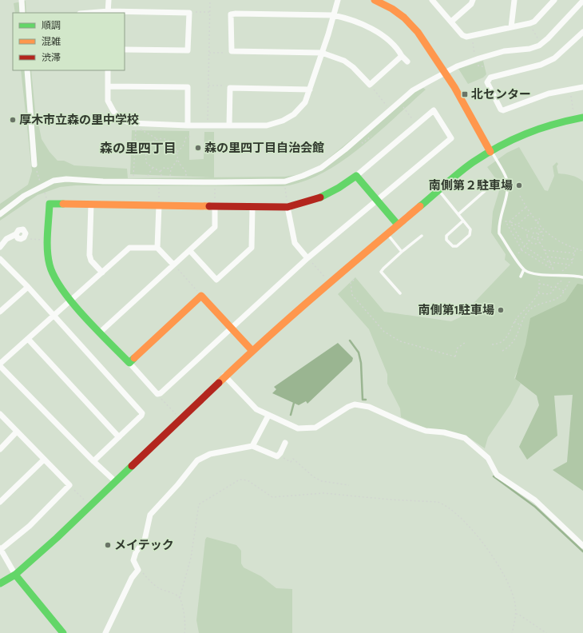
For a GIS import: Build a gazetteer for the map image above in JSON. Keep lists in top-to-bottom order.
{
  "districts": ["森の里四丁目"],
  "places": {
    "transit": ["北センター"],
    "other": [
      "厚木市立森の里中学校",
      "森の里四丁目自治会館",
      "南側第２駐車場",
      "南側第1駐車場",
      "メイテック"
    ]
  },
  "legend": ["順調", "混雑", "渋滞"]
}
